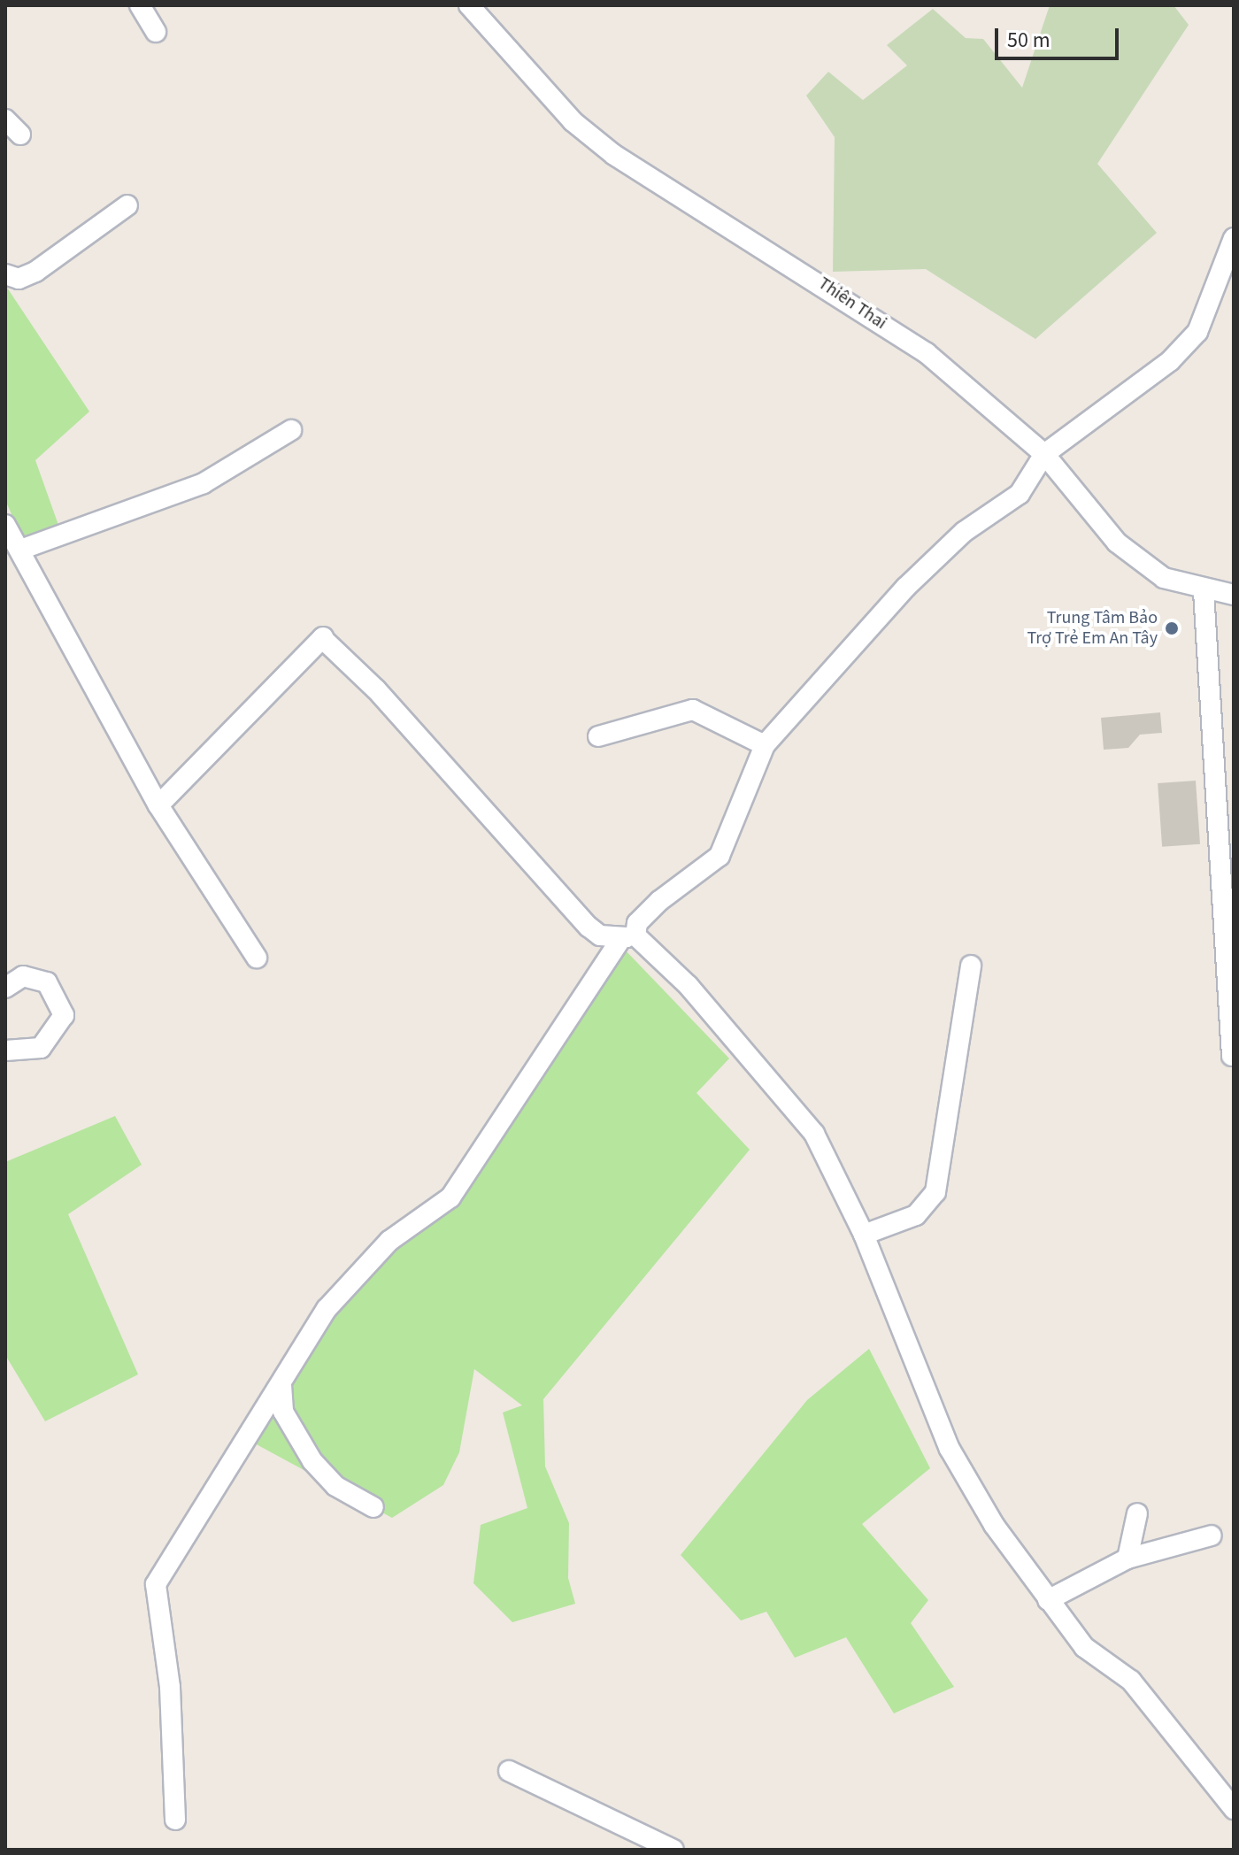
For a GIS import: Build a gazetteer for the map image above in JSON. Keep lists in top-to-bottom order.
{
  "streets": {
    "street": ["Thiên Thai"]
  },
  "places": ["Trung Tâm Bảo Trợ Trẻ Em An Tây"],
  "scale_bar": "50 m"
}
